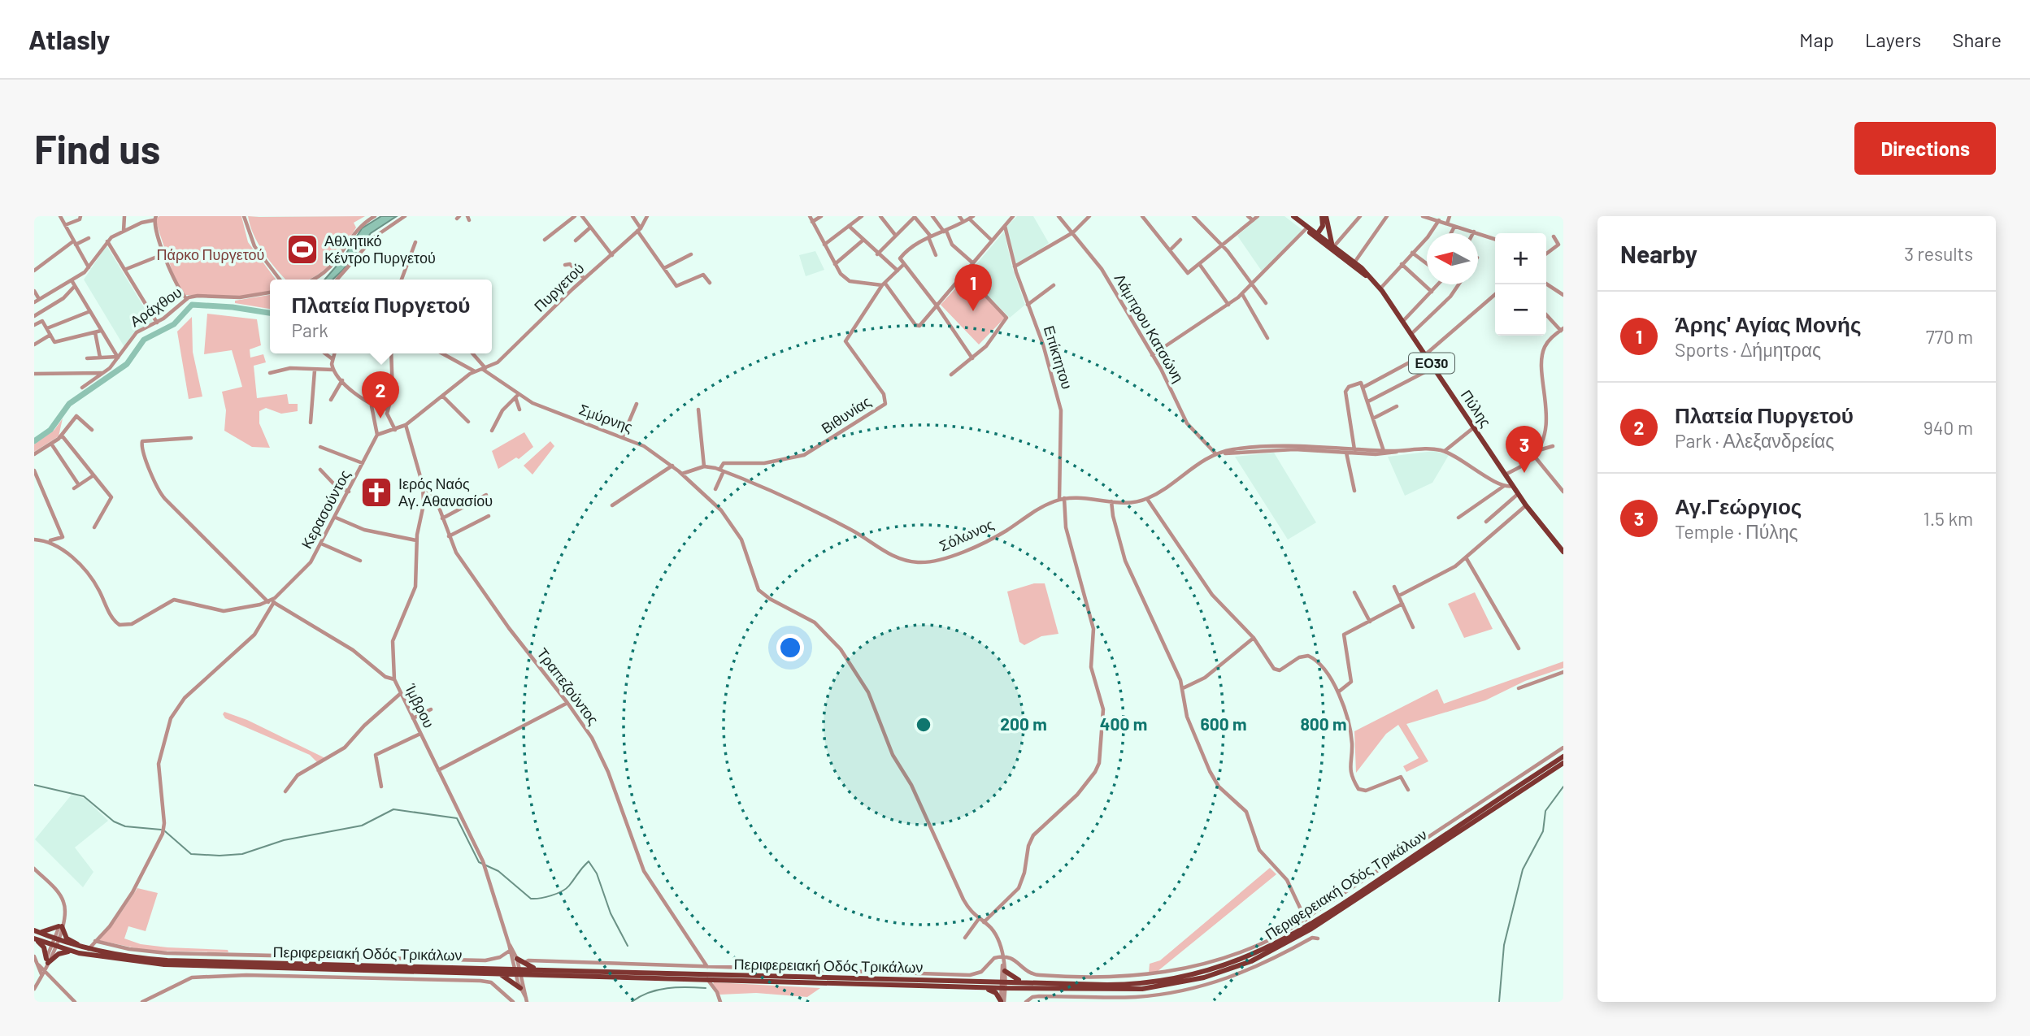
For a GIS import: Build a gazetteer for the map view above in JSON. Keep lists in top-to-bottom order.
{
  "streets": {
    "main road": ["ΕΟ30", "Πύλης", "Περιφερειακή Οδός Τρικάλων"],
    "street": [
      "Πυργετού",
      "Αράχθου",
      "Λάμπρου Κατσώνη",
      "Επίκτητου",
      "Βιθυνίας",
      "Σμύρνης",
      "Κερασούντος",
      "Σόλωνος",
      "Τραπεζούντος",
      "Ίμβρου"
    ]
  },
  "crossings": [
    ["Πυργετού", "Σμύρνης"],
    ["Πυργετού", "Κερασούντος"],
    ["Πυργετού", "Τραπεζούντος"],
    ["Λάμπρου Κατσώνη", "Σόλωνος"],
    ["Επίκτητου", "Σόλωνος"],
    ["Βιθυνίας", "Σόλωνος"],
    ["Τραπεζούντος", "Ίμβρου"]
  ],
  "parks": ["Πάρκο Πυργετού"],
  "places": {
    "sports": ["Αθλητικό Κέντρο Πυργετού"],
    "church": ["Ιερός Ναός Αγ. Αθανασίου"]
  },
  "north": "left",
  "page": {
    "header": "Atlasly",
    "nav": ["Map", "Layers", "Share"],
    "buttons": "Directions",
    "title": "Find us",
    "heading": ["Nearby", "3 results"],
    "map_buttons": ["+", "−"],
    "pins": ["1", "2", "3"],
    "popup": ["Πλατεία Πυργετού", "Park"],
    "list": [
      {
        "mark": "1",
        "name": "Άρης' Αγίας Μονής",
        "note": "Sports · Δήμητρας",
        "value": "770 m"
      },
      {
        "mark": "2",
        "name": "Πλατεία Πυργετού",
        "note": "Park · Αλεξανδρείας",
        "value": "940 m"
      },
      {
        "mark": "3",
        "name": "Αγ.Γεώργιος",
        "note": "Temple · Πύλης",
        "value": "1.5 km"
      }
    ]
  },
  "rings": [
    "200 m",
    "400 m",
    "600 m",
    "800 m"
  ]
}
